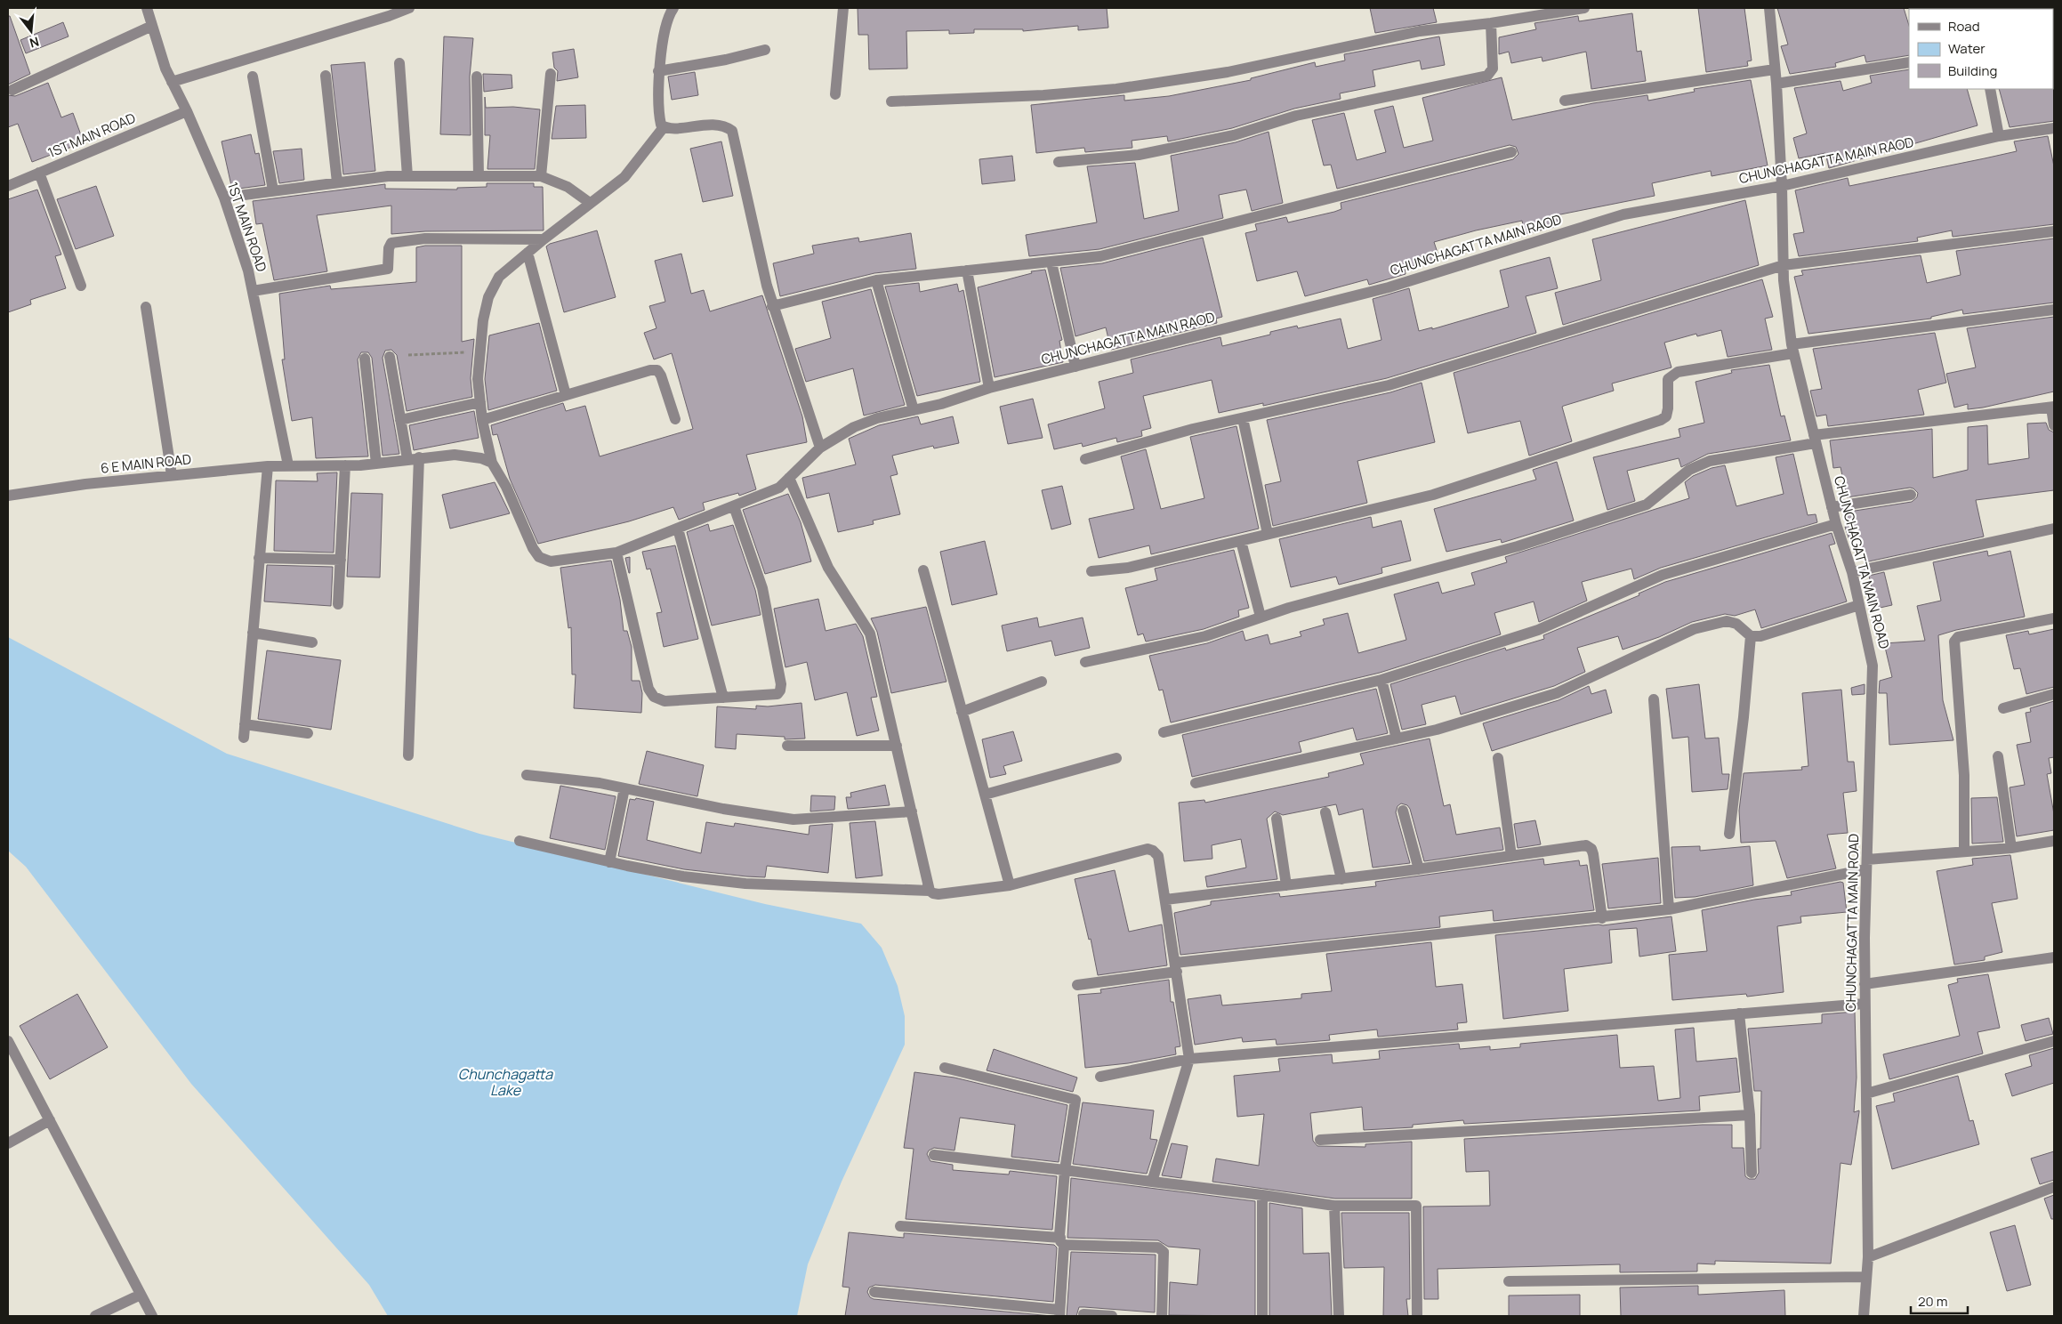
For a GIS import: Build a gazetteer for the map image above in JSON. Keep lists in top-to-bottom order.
{
  "streets": {
    "street": [
      "1ST MAIN ROAD",
      "CHUNCHAGATTA MAIN RAOD",
      "6 E MAIN ROAD",
      "CHUNCHAGATTA MAIN ROAD"
    ]
  },
  "crossings": [
    ["1ST MAIN ROAD", "6 E MAIN ROAD"],
    ["CHUNCHAGATTA MAIN RAOD", "CHUNCHAGATTA MAIN ROAD"]
  ],
  "water": ["Chunchagatta Lake"],
  "legend": ["Road", "Water", "Building"],
  "scale_bar": "20 m",
  "north": "bottom"
}
